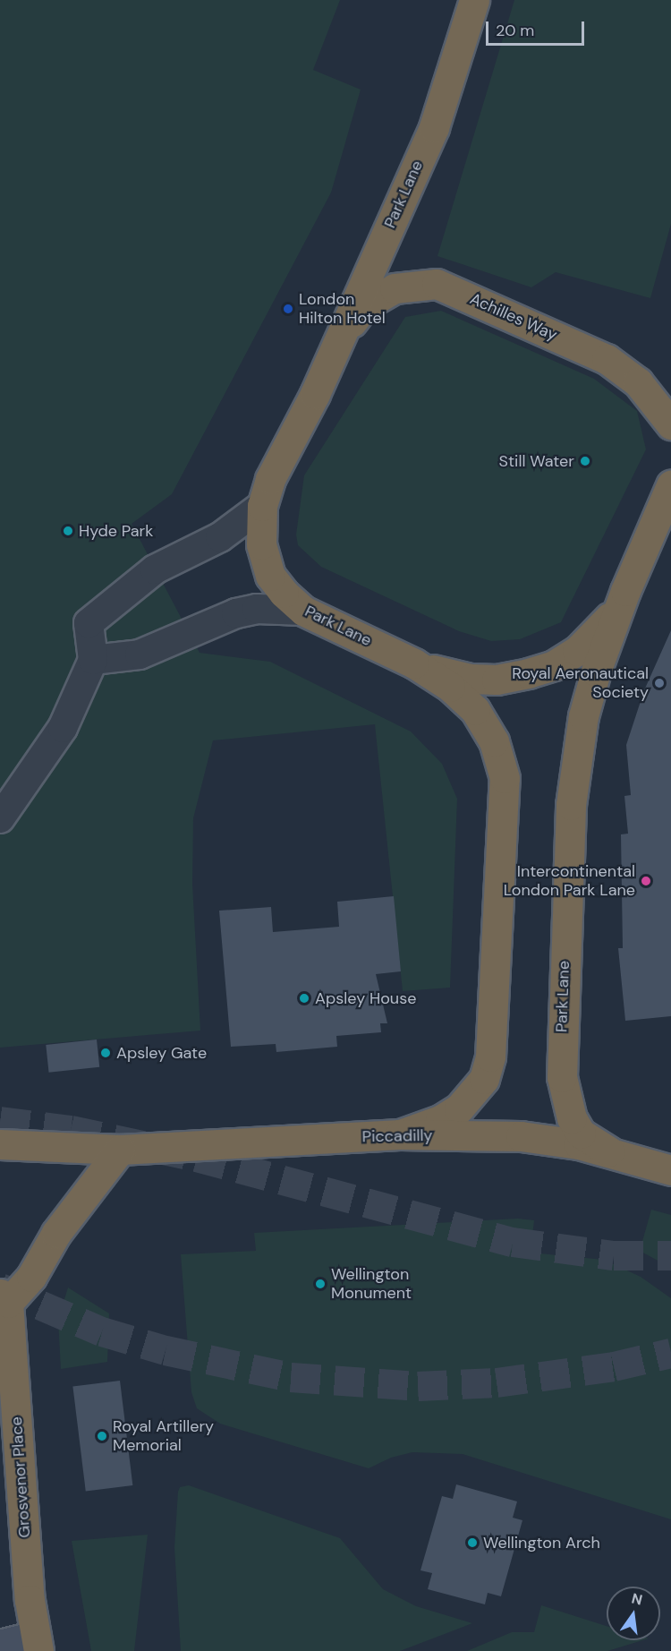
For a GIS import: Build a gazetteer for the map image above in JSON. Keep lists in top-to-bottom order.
{
  "streets": {
    "highway": [
      "Park Lane",
      "Achilles Way",
      "Piccadilly",
      "Grosvenor Place"
    ]
  },
  "crossings": [
    ["Park Lane", "Achilles Way"],
    ["Park Lane", "Piccadilly"],
    ["Piccadilly", "Grosvenor Place"]
  ],
  "places": [
    "London Hilton Hotel",
    "Still Water",
    "Hyde Park",
    "Royal Aeronautical Society",
    "Intercontinental London Park Lane",
    "Apsley House",
    "Apsley Gate",
    "Wellington Monument",
    "Royal Artillery Memorial",
    "Wellington Arch"
  ],
  "scale_bar": "20 m",
  "north": "top"
}
